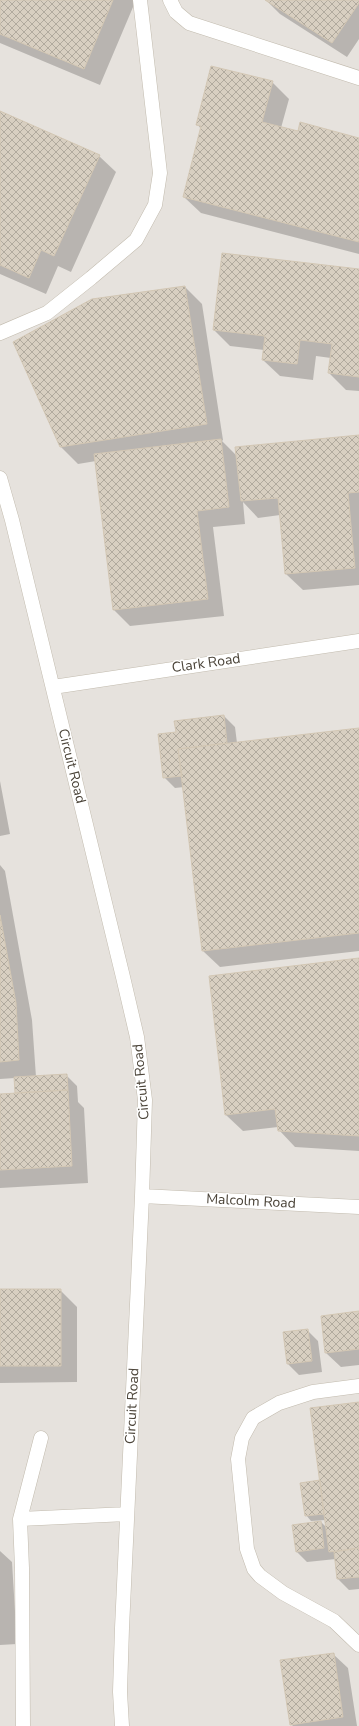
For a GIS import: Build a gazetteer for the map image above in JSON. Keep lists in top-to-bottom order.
{
  "streets": {
    "lane": ["Clark Road", "Circuit Road", "Malcolm Road"]
  },
  "crossings": [
    ["Clark Road", "Circuit Road"],
    ["Circuit Road", "Malcolm Road"]
  ]
}
